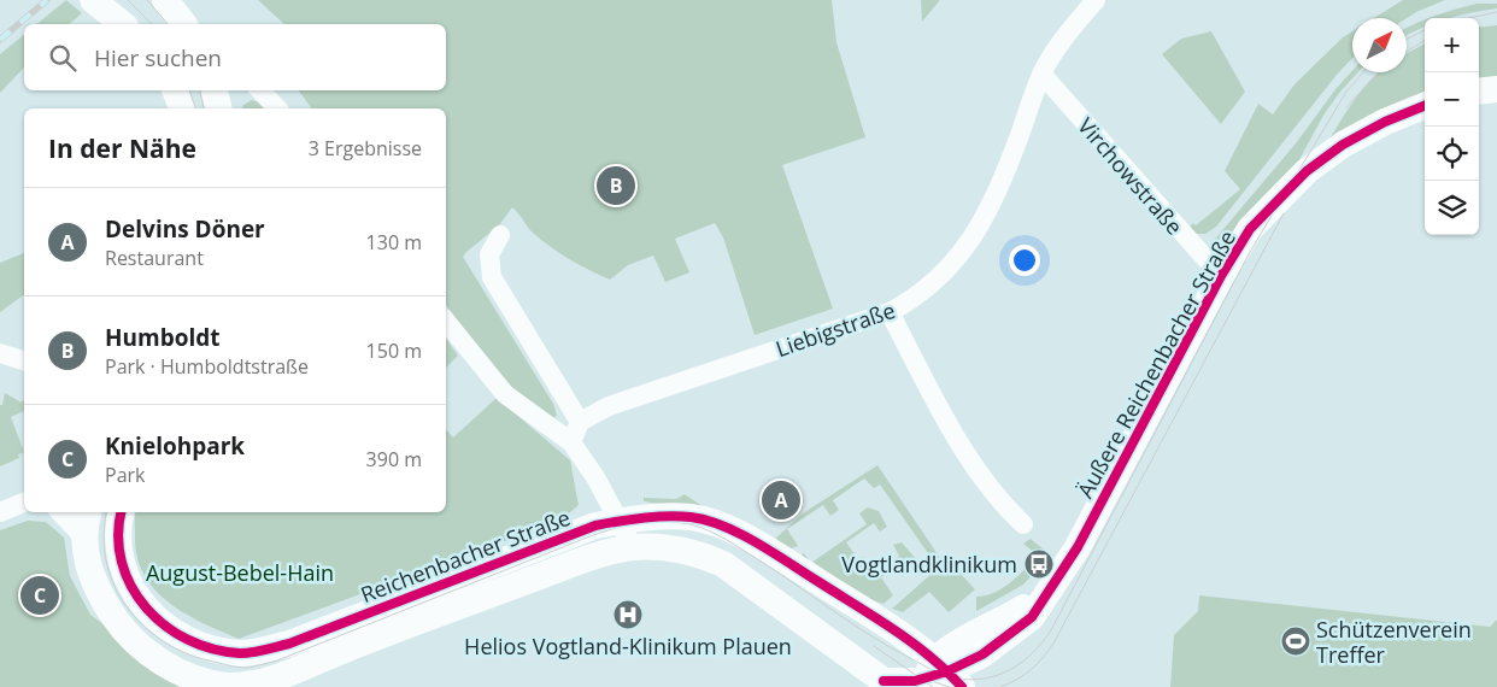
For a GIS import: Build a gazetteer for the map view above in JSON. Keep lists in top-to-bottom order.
{
  "streets": {
    "street": [
      "Virchowstraße",
      "Liebigstraße",
      "Äußere Reichenbacher Straße",
      "Reichenbacher Straße"
    ]
  },
  "crossings": [
    ["Virchowstraße", "Liebigstraße"],
    ["Virchowstraße", "Äußere Reichenbacher Straße"],
    ["Äußere Reichenbacher Straße", "Reichenbacher Straße"]
  ],
  "parks": ["August-Bebel-Hain"],
  "places": {
    "bus stop": ["Vogtlandklinikum"],
    "hospital": ["Helios Vogtland-Klinikum Plauen"],
    "sports": ["Schützenverein Treffer"]
  },
  "north": "top right",
  "page": {
    "map_buttons": ["+", "−"],
    "search": "Hier suchen",
    "heading": ["In der Nähe", "3 Ergebnisse"],
    "pins": ["B", "A", "C"],
    "list": [
      {
        "mark": "A",
        "name": "Delvins Döner",
        "note": "Restaurant",
        "value": "130 m"
      },
      {
        "mark": "B",
        "name": "Humboldt",
        "note": "Park · Humboldtstraße",
        "value": "150 m"
      },
      {
        "mark": "C",
        "name": "Knielohpark",
        "note": "Park",
        "value": "390 m"
      }
    ]
  }
}
